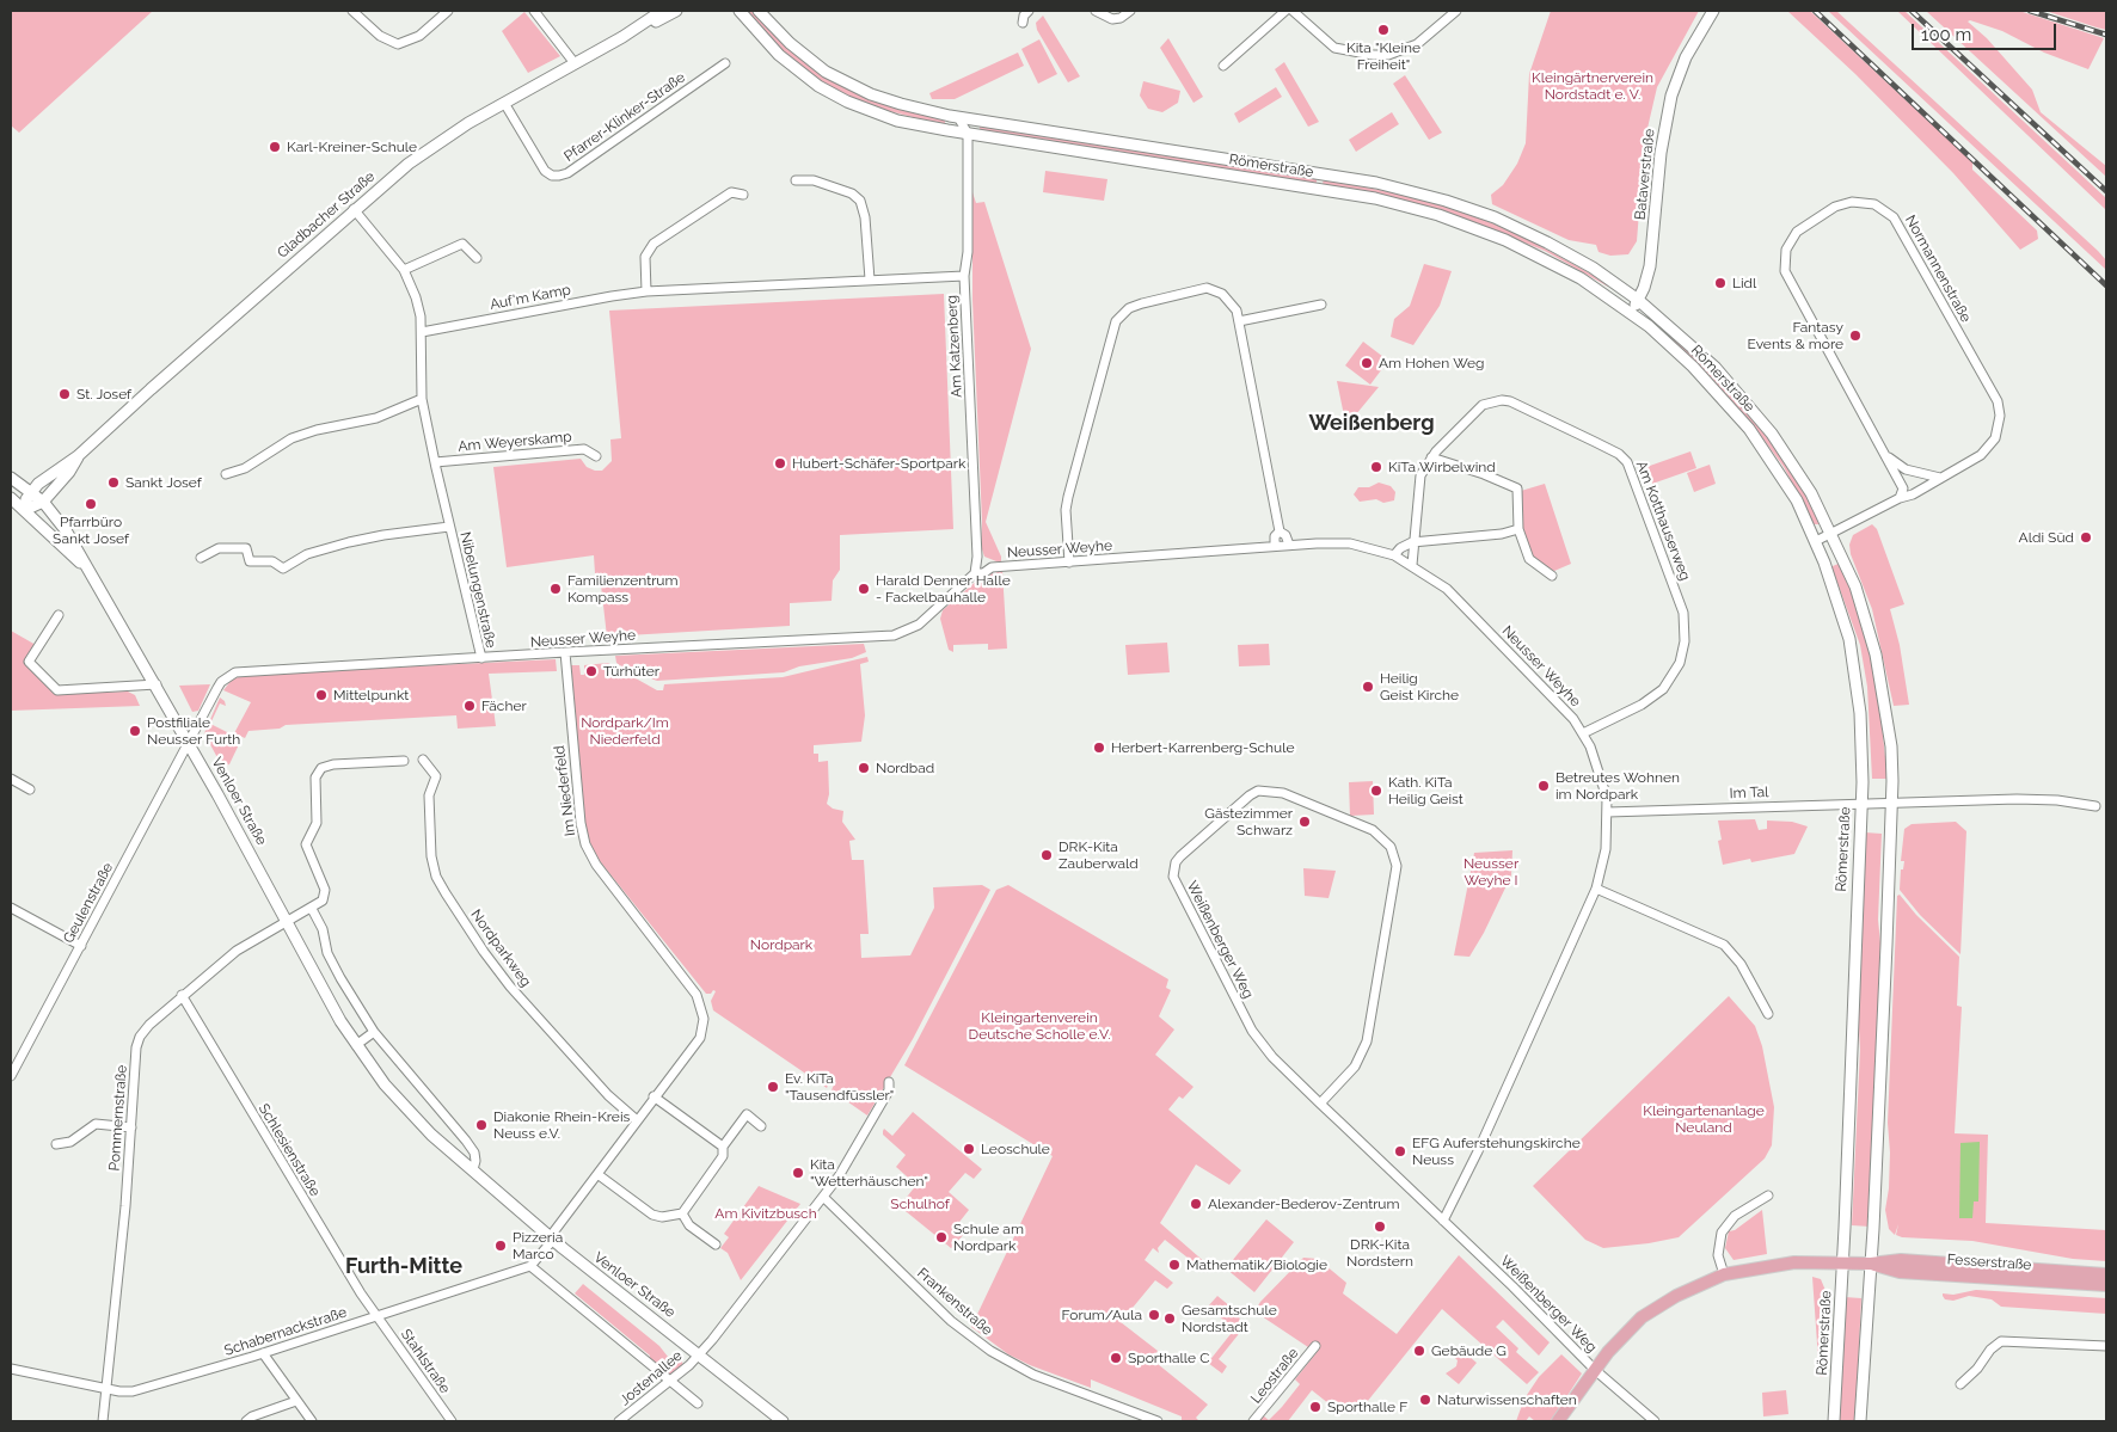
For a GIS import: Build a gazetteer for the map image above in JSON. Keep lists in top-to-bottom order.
{
  "streets": {
    "main road": [
      "Römerstraße",
      "Bataverstraße",
      "Gladbacher Straße",
      "Venloer Straße",
      "Fesserstraße"
    ],
    "street": [
      "Pfarrer-Klinker-Straße",
      "Normannenstraße",
      "Auf'm Kamp",
      "Am Katzenberg",
      "Am Weyerskamp",
      "Am Kotthauserweg",
      "Neusser Weyhe",
      "Nibelungenstraße",
      "Im Niederfeld",
      "Im Tal",
      "Geulenstraße",
      "Weißenberger Weg",
      "Nordparkweg",
      "Pommernstraße",
      "Schlesienstraße",
      "Frankenstraße",
      "Schabernackstraße",
      "Stahlstraße",
      "Leostraße",
      "Jostenallee"
    ]
  },
  "crossings": [
    ["Pfarrer-Klinker-Straße", "Gladbacher Straße"],
    ["Römerstraße", "Bataverstraße"],
    ["Römerstraße", "Normannenstraße"],
    ["Römerstraße", "Am Katzenberg"],
    ["Römerstraße", "Im Tal"],
    ["Römerstraße", "Fesserstraße"],
    ["Gladbacher Straße", "Nibelungenstraße"],
    ["Gladbacher Straße", "Venloer Straße"],
    ["Auf'm Kamp", "Am Katzenberg"],
    ["Auf'm Kamp", "Nibelungenstraße"],
    ["Am Katzenberg", "Neusser Weyhe"],
    ["Am Weyerskamp", "Nibelungenstraße"],
    ["Am Kotthauserweg", "Neusser Weyhe"],
    ["Neusser Weyhe", "Nibelungenstraße"],
    ["Neusser Weyhe", "Im Niederfeld"],
    ["Neusser Weyhe", "Im Tal"],
    ["Neusser Weyhe", "Venloer Straße"],
    ["Neusser Weyhe", "Geulenstraße"],
    ["Neusser Weyhe", "Weißenberger Weg"],
    ["Venloer Straße", "Geulenstraße"],
    ["Venloer Straße", "Pommernstraße"],
    ["Venloer Straße", "Jostenallee"],
    ["Weißenberger Weg", "Fesserstraße"],
    ["Pommernstraße", "Schlesienstraße"],
    ["Pommernstraße", "Schabernackstraße"],
    ["Schlesienstraße", "Schabernackstraße"],
    ["Schlesienstraße", "Stahlstraße"],
    ["Schabernackstraße", "Stahlstraße"]
  ],
  "districts": ["Weißenberg", "Furth-Mitte"],
  "parks": [
    "Kleingärtnerverein Nordstadt e. V.",
    "Nordpark/Im Niederfeld",
    "Neusser Weyhe I",
    "Nordpark",
    "Kleingartenverein Deutsche Scholle e.V.",
    "Kleingartenanlage Neuland",
    "Schulhof",
    "Am Kivitzbusch"
  ],
  "places": [
    "Kita \"Kleine Freiheit\"",
    "Karl-Kreiner-Schule",
    "Lidl",
    "Fantasy Events & more",
    "Am Hohen Weg",
    "St. Josef",
    "Hubert-Schäfer-Sportpark",
    "KiTa Wirbelwind",
    "Sankt Josef",
    "Pfarrbüro Sankt Josef",
    "Aldi Süd",
    "Familienzentrum Kompass",
    "Harald Denner Halle - Fackelbauhalle",
    "Türhüter",
    "Heilig Geist Kirche",
    "Mittelpunkt",
    "Fächer",
    "Postfiliale Neusser Furth",
    "Herbert-Karrenberg-Schule",
    "Nordbad",
    "Betreutes Wohnen im Nordpark",
    "Kath. KiTa Heilig Geist",
    "Gästezimmer Schwarz",
    "DRK-Kita Zauberwald",
    "Ev. KiTa \"Tausendfüssler\"",
    "Diakonie Rhein-Kreis Neuss e.V.",
    "Leoschule",
    "EFG Auferstehungskirche Neuss",
    "Kita \"Wetterhäuschen\"",
    "Alexander-Bederov-Zentrum",
    "DRK-Kita Nordstern",
    "Schule am Nordpark",
    "Pizzeria Marco",
    "Mathematik/Biologie",
    "Forum/Aula",
    "Gesamtschule Nordstadt",
    "Gebäude G",
    "Sporthalle C",
    "Naturwissenschaften",
    "Sporthalle F"
  ],
  "scale_bar": "100 m"
}
